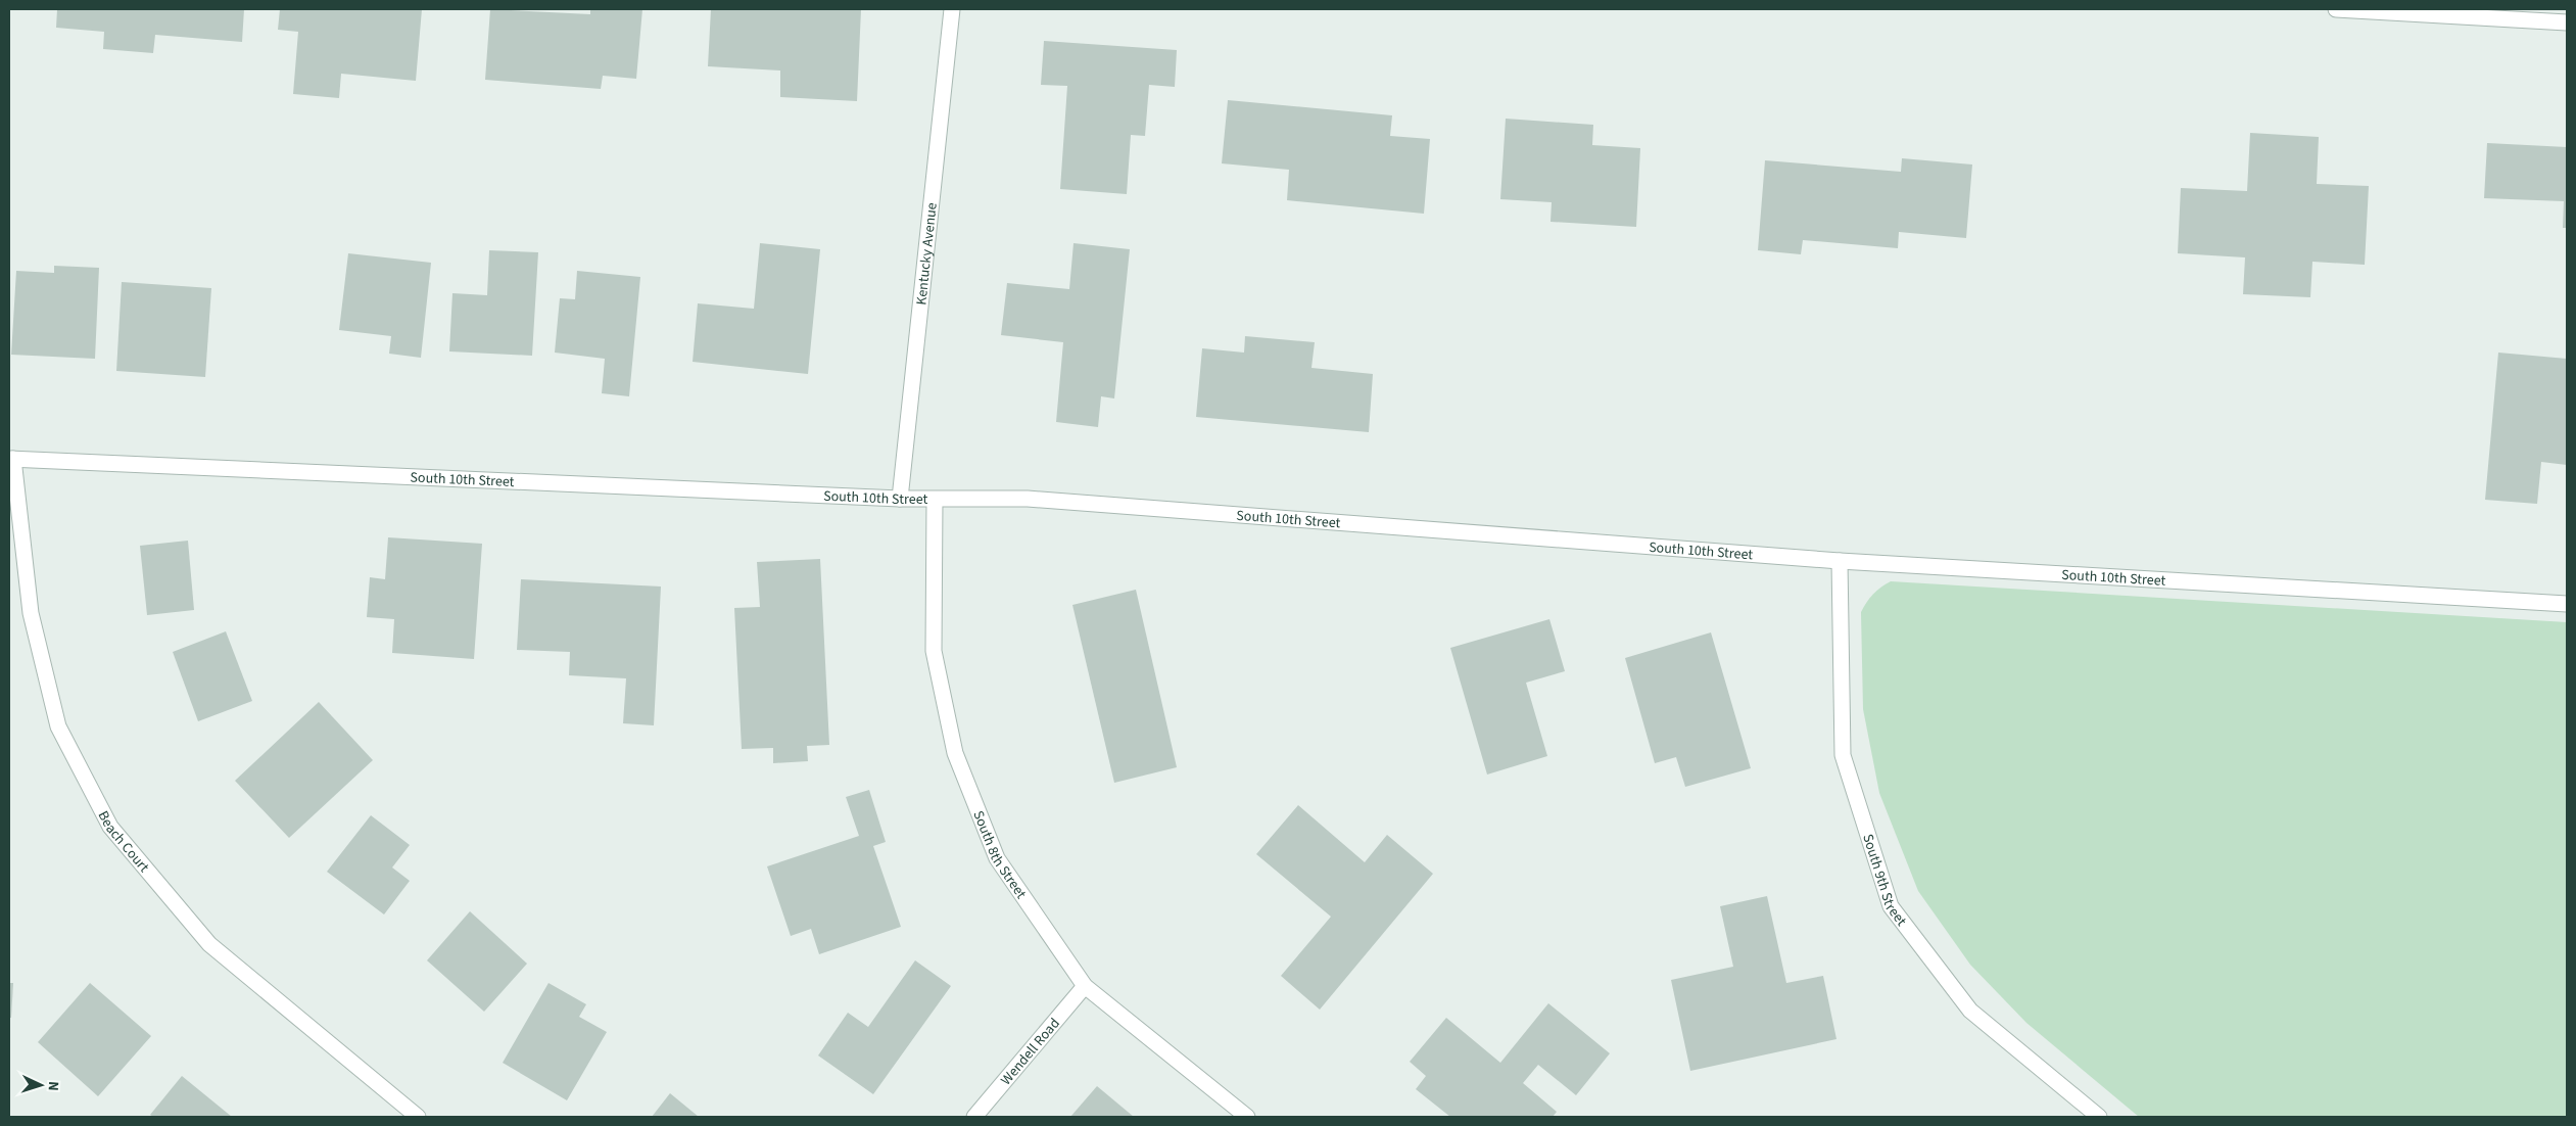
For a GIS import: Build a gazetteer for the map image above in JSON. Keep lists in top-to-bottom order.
{
  "streets": {
    "street": [
      "Kentucky Avenue",
      "South 10th Street",
      "Beach Court",
      "South 8th Street",
      "South 9th Street",
      "Wendell Road"
    ]
  },
  "crossings": [
    ["Kentucky Avenue", "South 10th Street"],
    ["South 10th Street", "Beach Court"],
    ["South 10th Street", "South 8th Street"],
    ["South 10th Street", "South 9th Street"],
    ["South 8th Street", "Wendell Road"]
  ],
  "north": "right"
}
